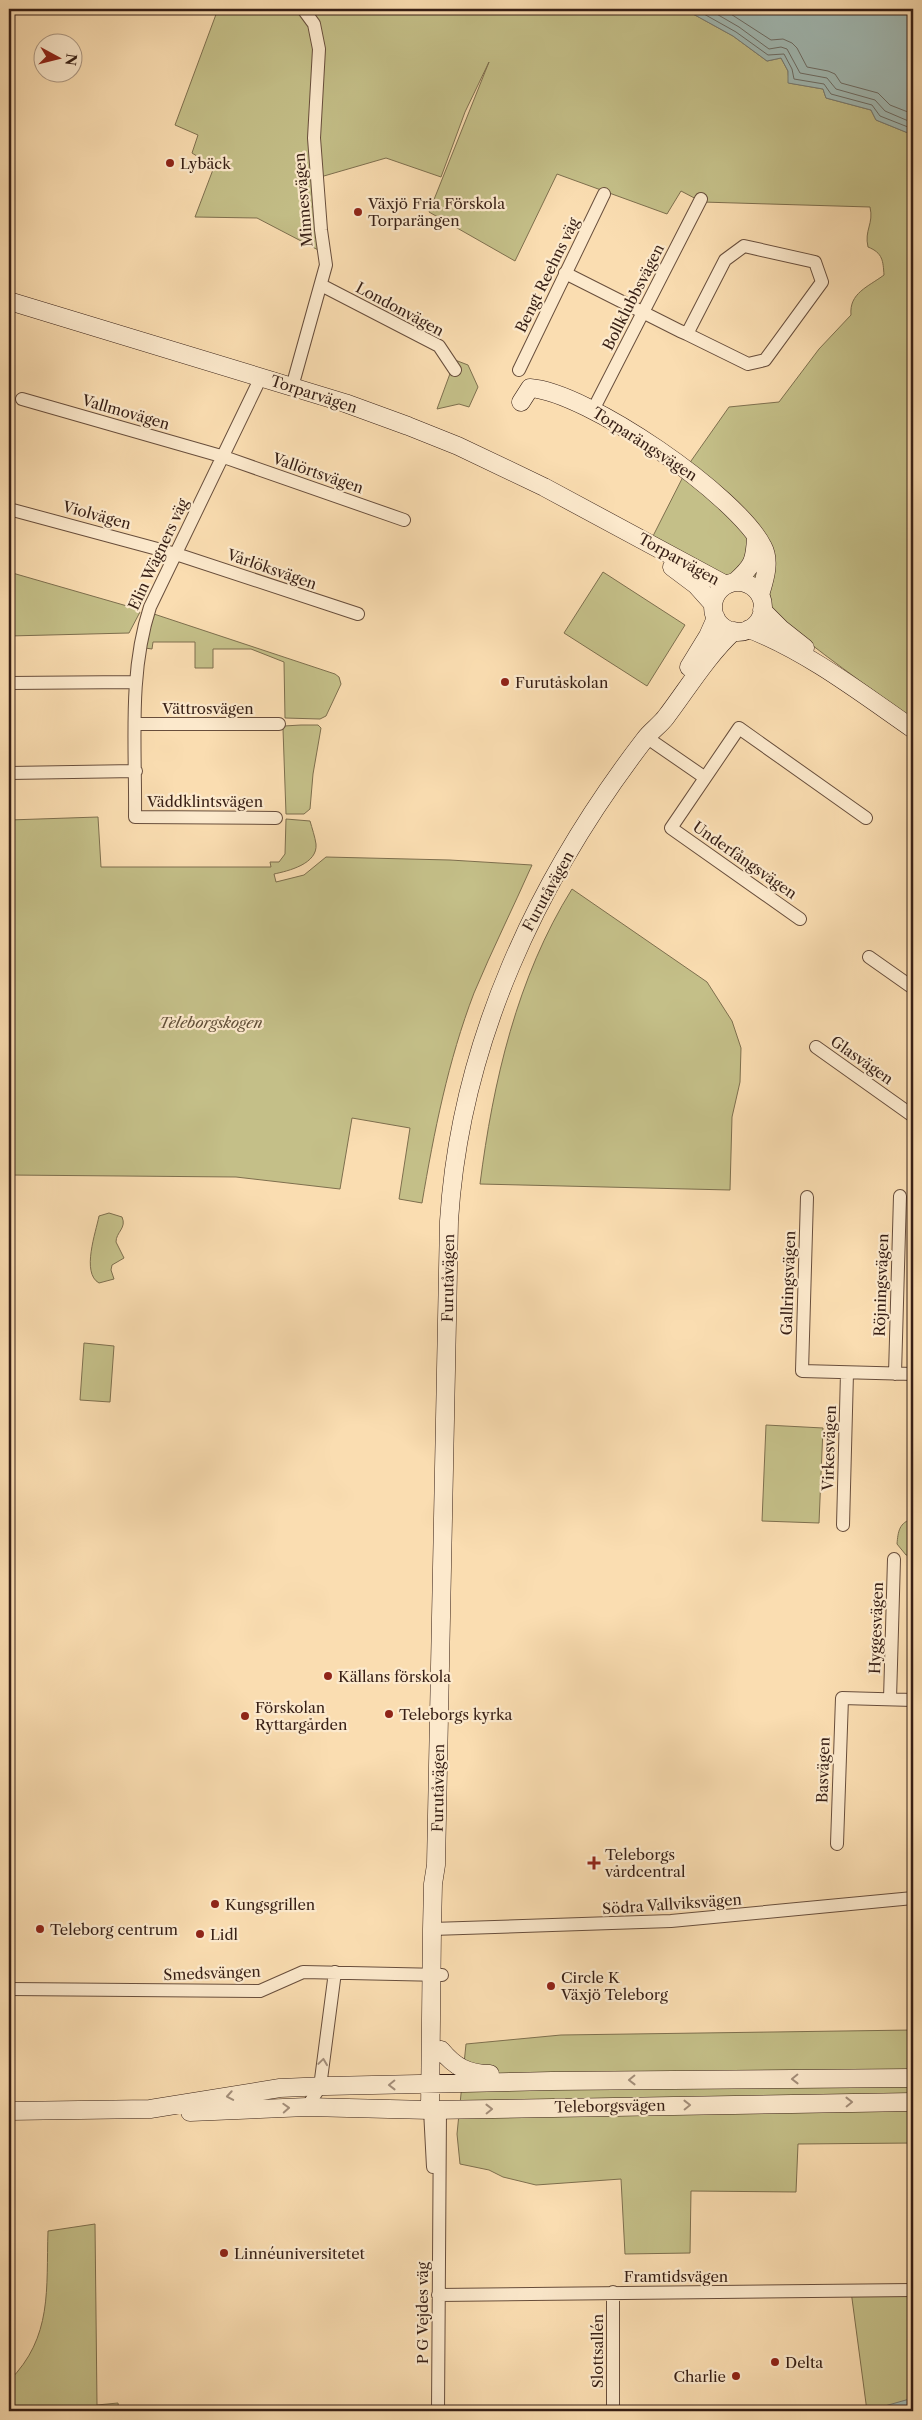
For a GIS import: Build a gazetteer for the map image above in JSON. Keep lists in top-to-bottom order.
{
  "streets": {
    "street": [
      "Minnesvägen",
      "Bengt Reehns väg",
      "Bollklubbsvägen",
      "Londonvägen",
      "Torparvägen",
      "Vallmovägen",
      "Torparängsvägen",
      "Vallörtsvägen",
      "Violvägen",
      "Elin Wägners väg",
      "Vårlöksvägen",
      "Vättrosvägen",
      "Väddklintsvägen",
      "Underfångsvägen",
      "Furutåvägen",
      "Glasvägen",
      "Gallringsvägen",
      "Röjningsvägen",
      "Virkesvägen",
      "Hyggesvägen",
      "Basvägen",
      "Södra Vallviksvägen",
      "Smedsvängen",
      "Teleborgsvägen",
      "Framtidsvägen",
      "P G Vejdes väg",
      "Slottsallén"
    ]
  },
  "crossings": [
    ["Minnesvägen", "Londonvägen"],
    ["Minnesvägen", "Torparvägen"],
    ["Bollklubbsvägen", "Torparängsvägen"],
    ["Torparvägen", "Torparängsvägen"],
    ["Torparvägen", "Elin Wägners väg"],
    ["Torparvägen", "Furutåvägen"],
    ["Vallmovägen", "Vallörtsvägen"],
    ["Vallmovägen", "Elin Wägners väg"],
    ["Torparängsvägen", "Furutåvägen"],
    ["Vallörtsvägen", "Elin Wägners väg"],
    ["Violvägen", "Elin Wägners väg"],
    ["Violvägen", "Vårlöksvägen"],
    ["Elin Wägners väg", "Vårlöksvägen"],
    ["Elin Wägners väg", "Vättrosvägen"],
    ["Elin Wägners väg", "Väddklintsvägen"],
    ["Furutåvägen", "Södra Vallviksvägen"],
    ["Furutåvägen", "Smedsvängen"],
    ["Furutåvägen", "Teleborgsvägen"],
    ["Furutåvägen", "P G Vejdes väg"],
    ["Gallringsvägen", "Virkesvägen"],
    ["Hyggesvägen", "Basvägen"],
    ["Teleborgsvägen", "P G Vejdes väg"],
    ["Framtidsvägen", "P G Vejdes väg"],
    ["Framtidsvägen", "Slottsallén"]
  ],
  "parks": ["Teleborgskogen"],
  "places": {
    "other": [
      "Lybäck",
      "Växjö Fria Förskola Torparängen",
      "Furutåskolan",
      "Källans förskola",
      "Teleborgs kyrka",
      "Förskolan Ryttargården",
      "Kungsgrillen",
      "Teleborg centrum",
      "Lidl",
      "Circle K Växjö Teleborg",
      "Linnéuniversitetet",
      "Delta",
      "Charlie"
    ],
    "health": ["Teleborgs vårdcentral"]
  },
  "north": "right"
}
